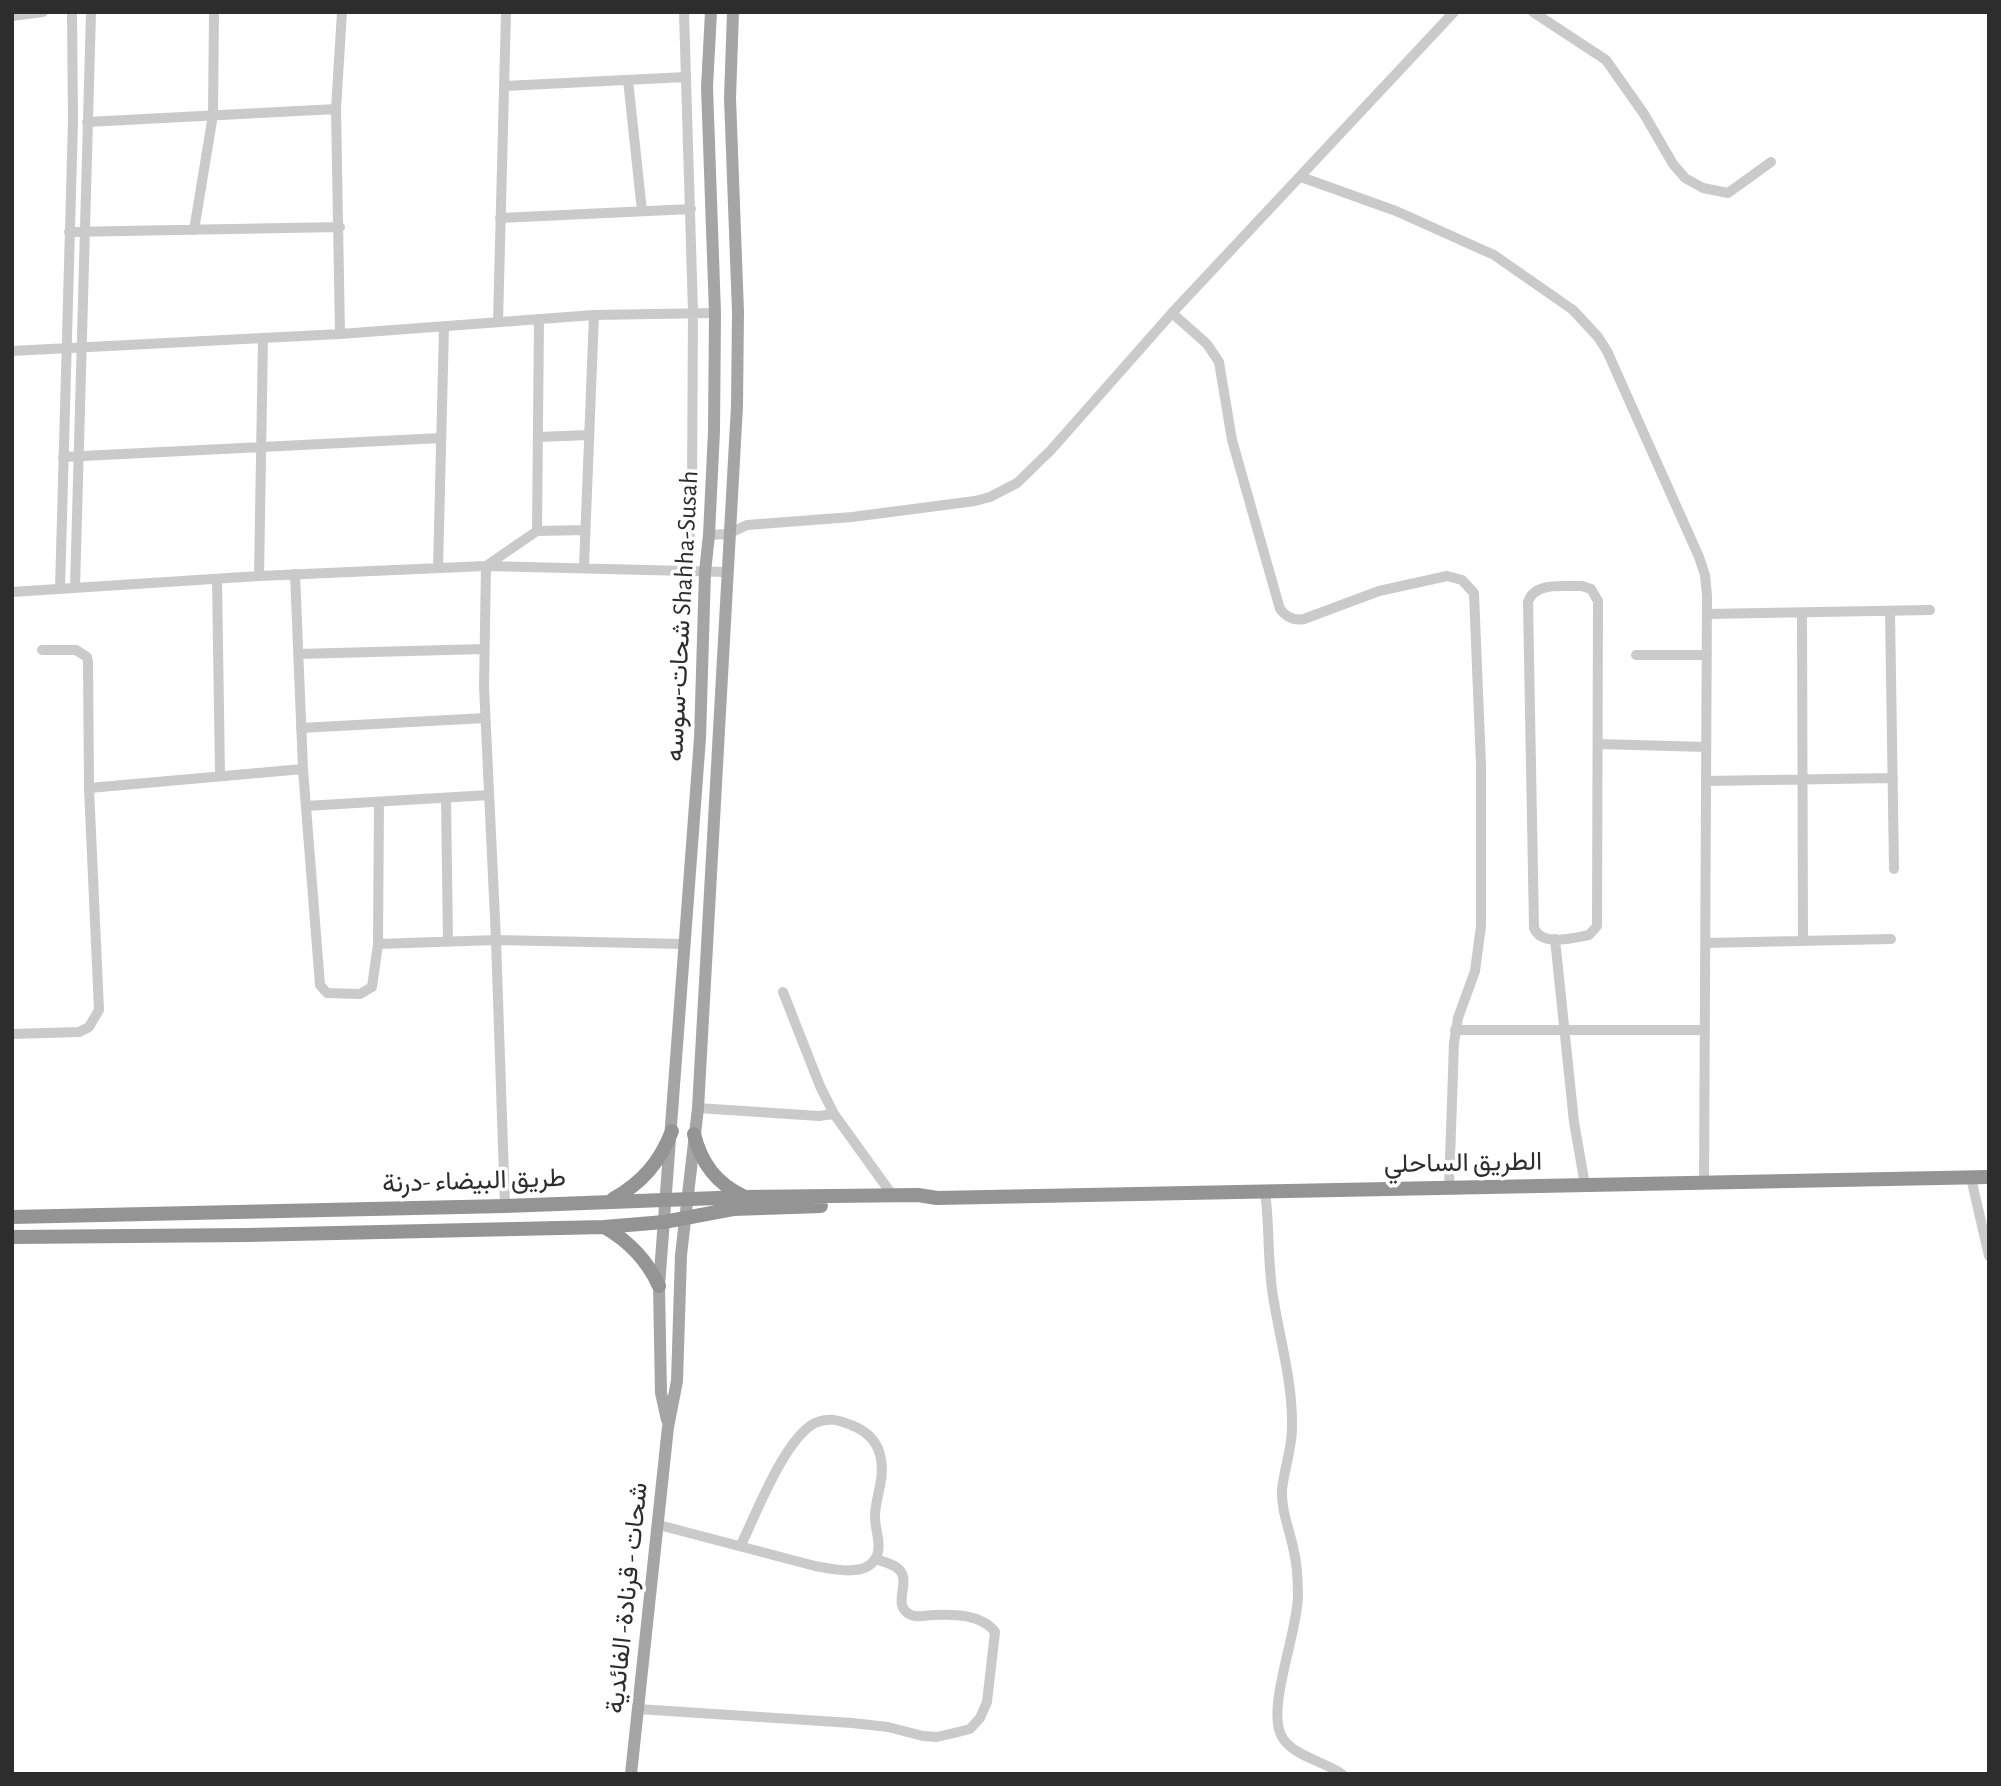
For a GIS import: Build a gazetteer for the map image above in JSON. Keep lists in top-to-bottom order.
{
  "streets": {
    "highway": ["الطريق الساحلي", "طريق البيضاء -درنة"],
    "main road": ["شحات-سوسه Shahha-Susah", "شحات - قرنادة- الفائدية"]
  },
  "crossings": [
    ["شحات-سوسه Shahha-Susah", "طريق البيضاء -درنة"],
    ["شحات-سوسه Shahha-Susah", "شحات - قرنادة- الفائدية"],
    ["الطريق الساحلي", "طريق البيضاء -درنة"]
  ]
}
